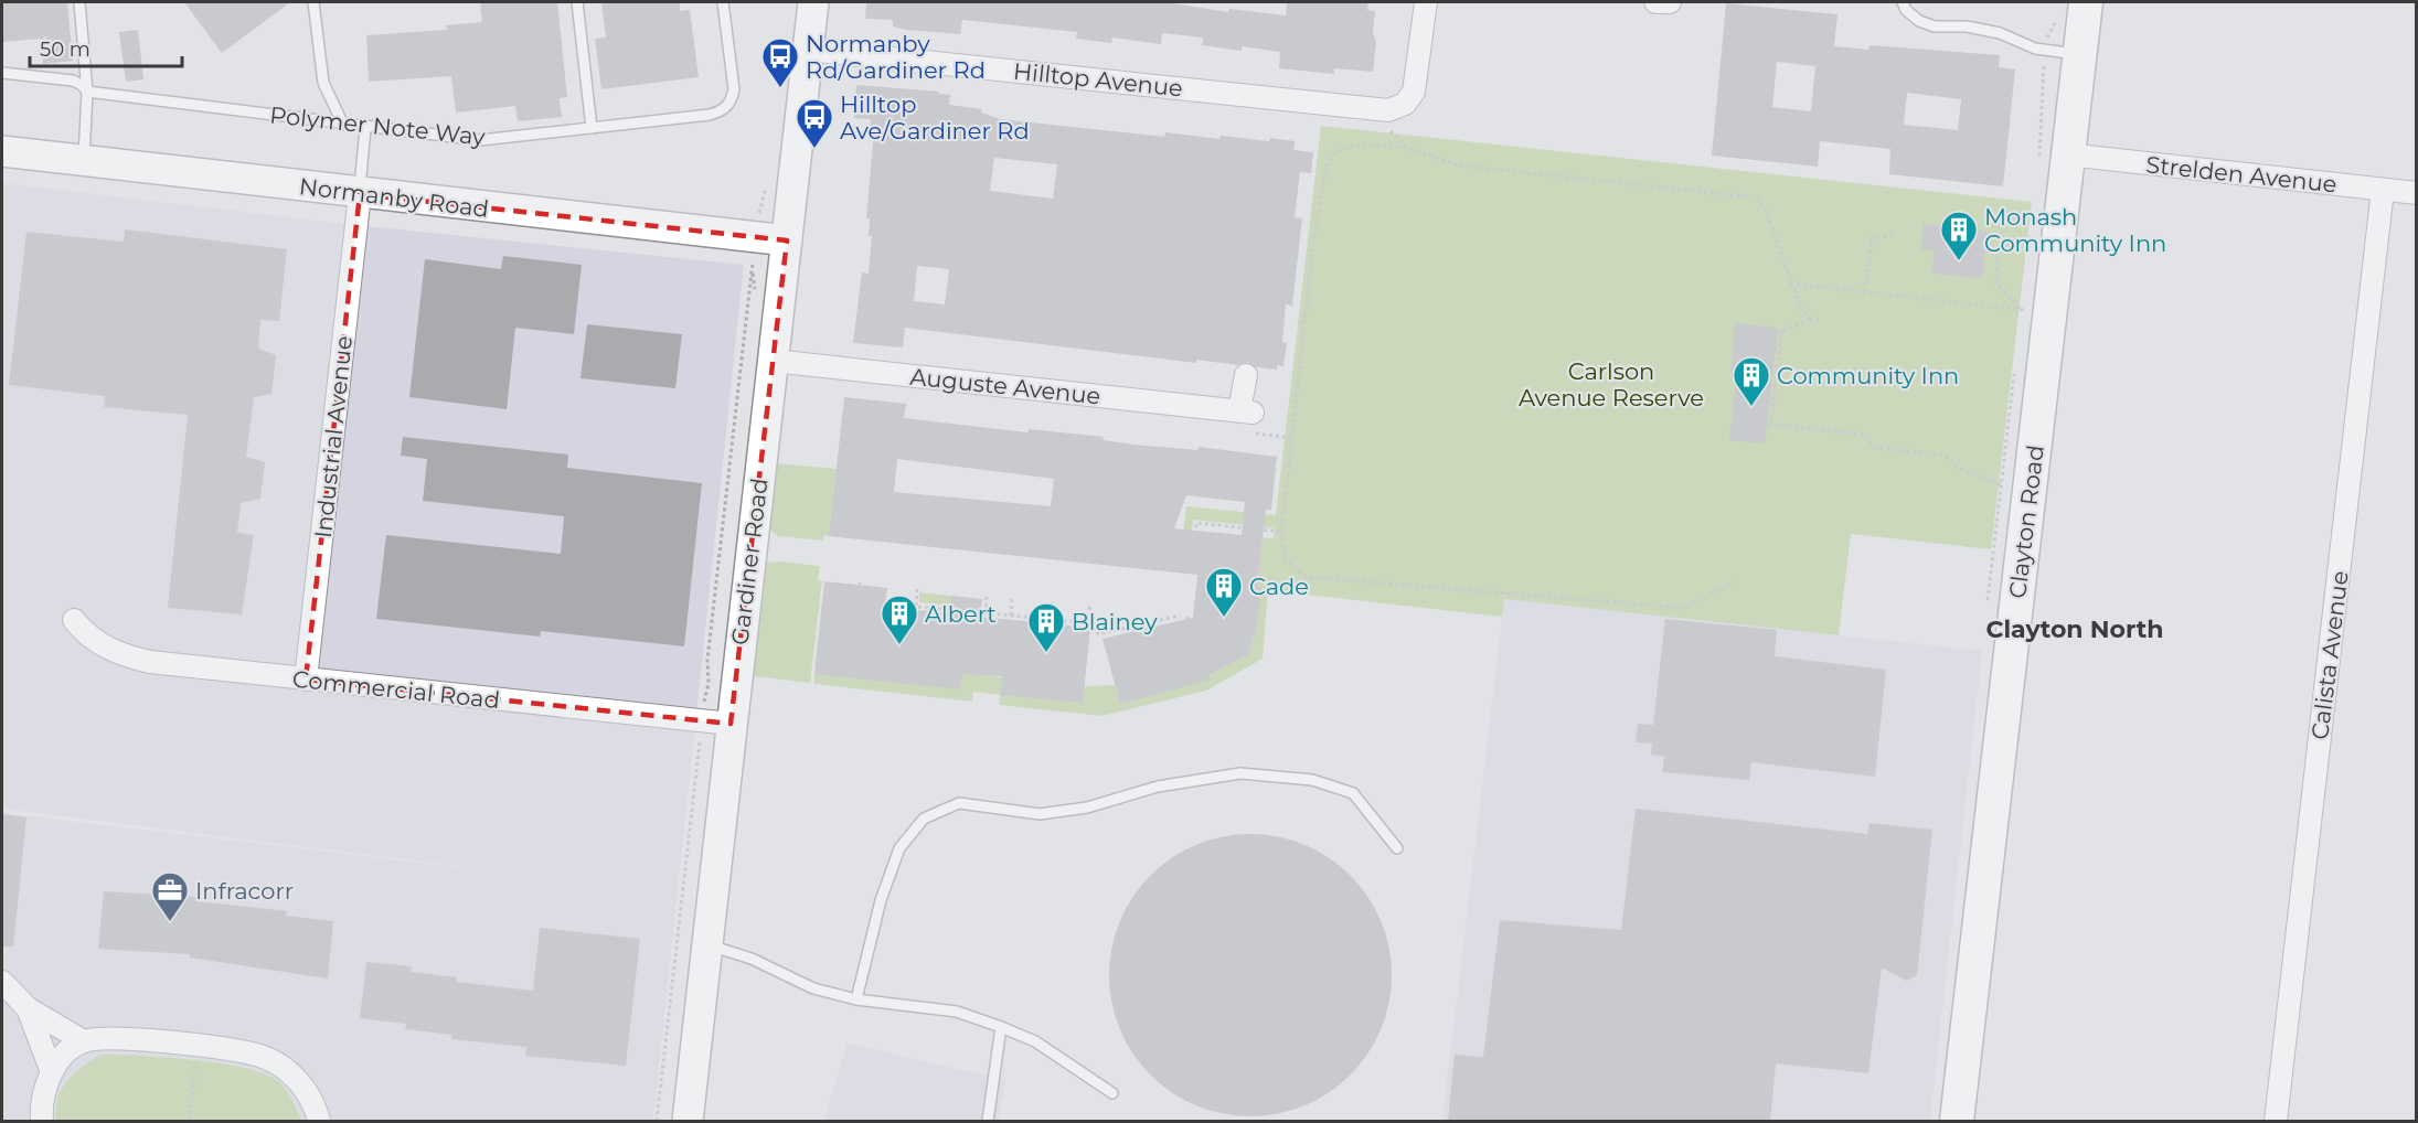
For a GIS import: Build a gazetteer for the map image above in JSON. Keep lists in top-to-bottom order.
{
  "streets": {
    "main road": ["Clayton Road"],
    "street": [
      "Hilltop Avenue",
      "Strelden Avenue",
      "Normanby Road",
      "Auguste Avenue",
      "Industrial Avenue",
      "Gardiner Road",
      "Calista Avenue",
      "Commercial Road"
    ],
    "lane": ["Polymer Note Way"]
  },
  "crossings": [
    ["Hilltop Avenue", "Gardiner Road"],
    ["Strelden Avenue", "Clayton Road"],
    ["Strelden Avenue", "Calista Avenue"],
    ["Normanby Road", "Industrial Avenue"],
    ["Normanby Road", "Gardiner Road"],
    ["Auguste Avenue", "Gardiner Road"],
    ["Industrial Avenue", "Commercial Road"],
    ["Gardiner Road", "Commercial Road"]
  ],
  "districts": ["Clayton North"],
  "parks": ["Carlson Avenue Reserve"],
  "places": {
    "bus stop": ["Normanby Rd/Gardiner Rd", "Hilltop Ave/Gardiner Rd"],
    "building": [
      "Monash Community Inn",
      "Community Inn",
      "Cade",
      "Albert",
      "Blainey"
    ],
    "office": ["Infracorr"]
  },
  "scale_bar": "50 m"
}
